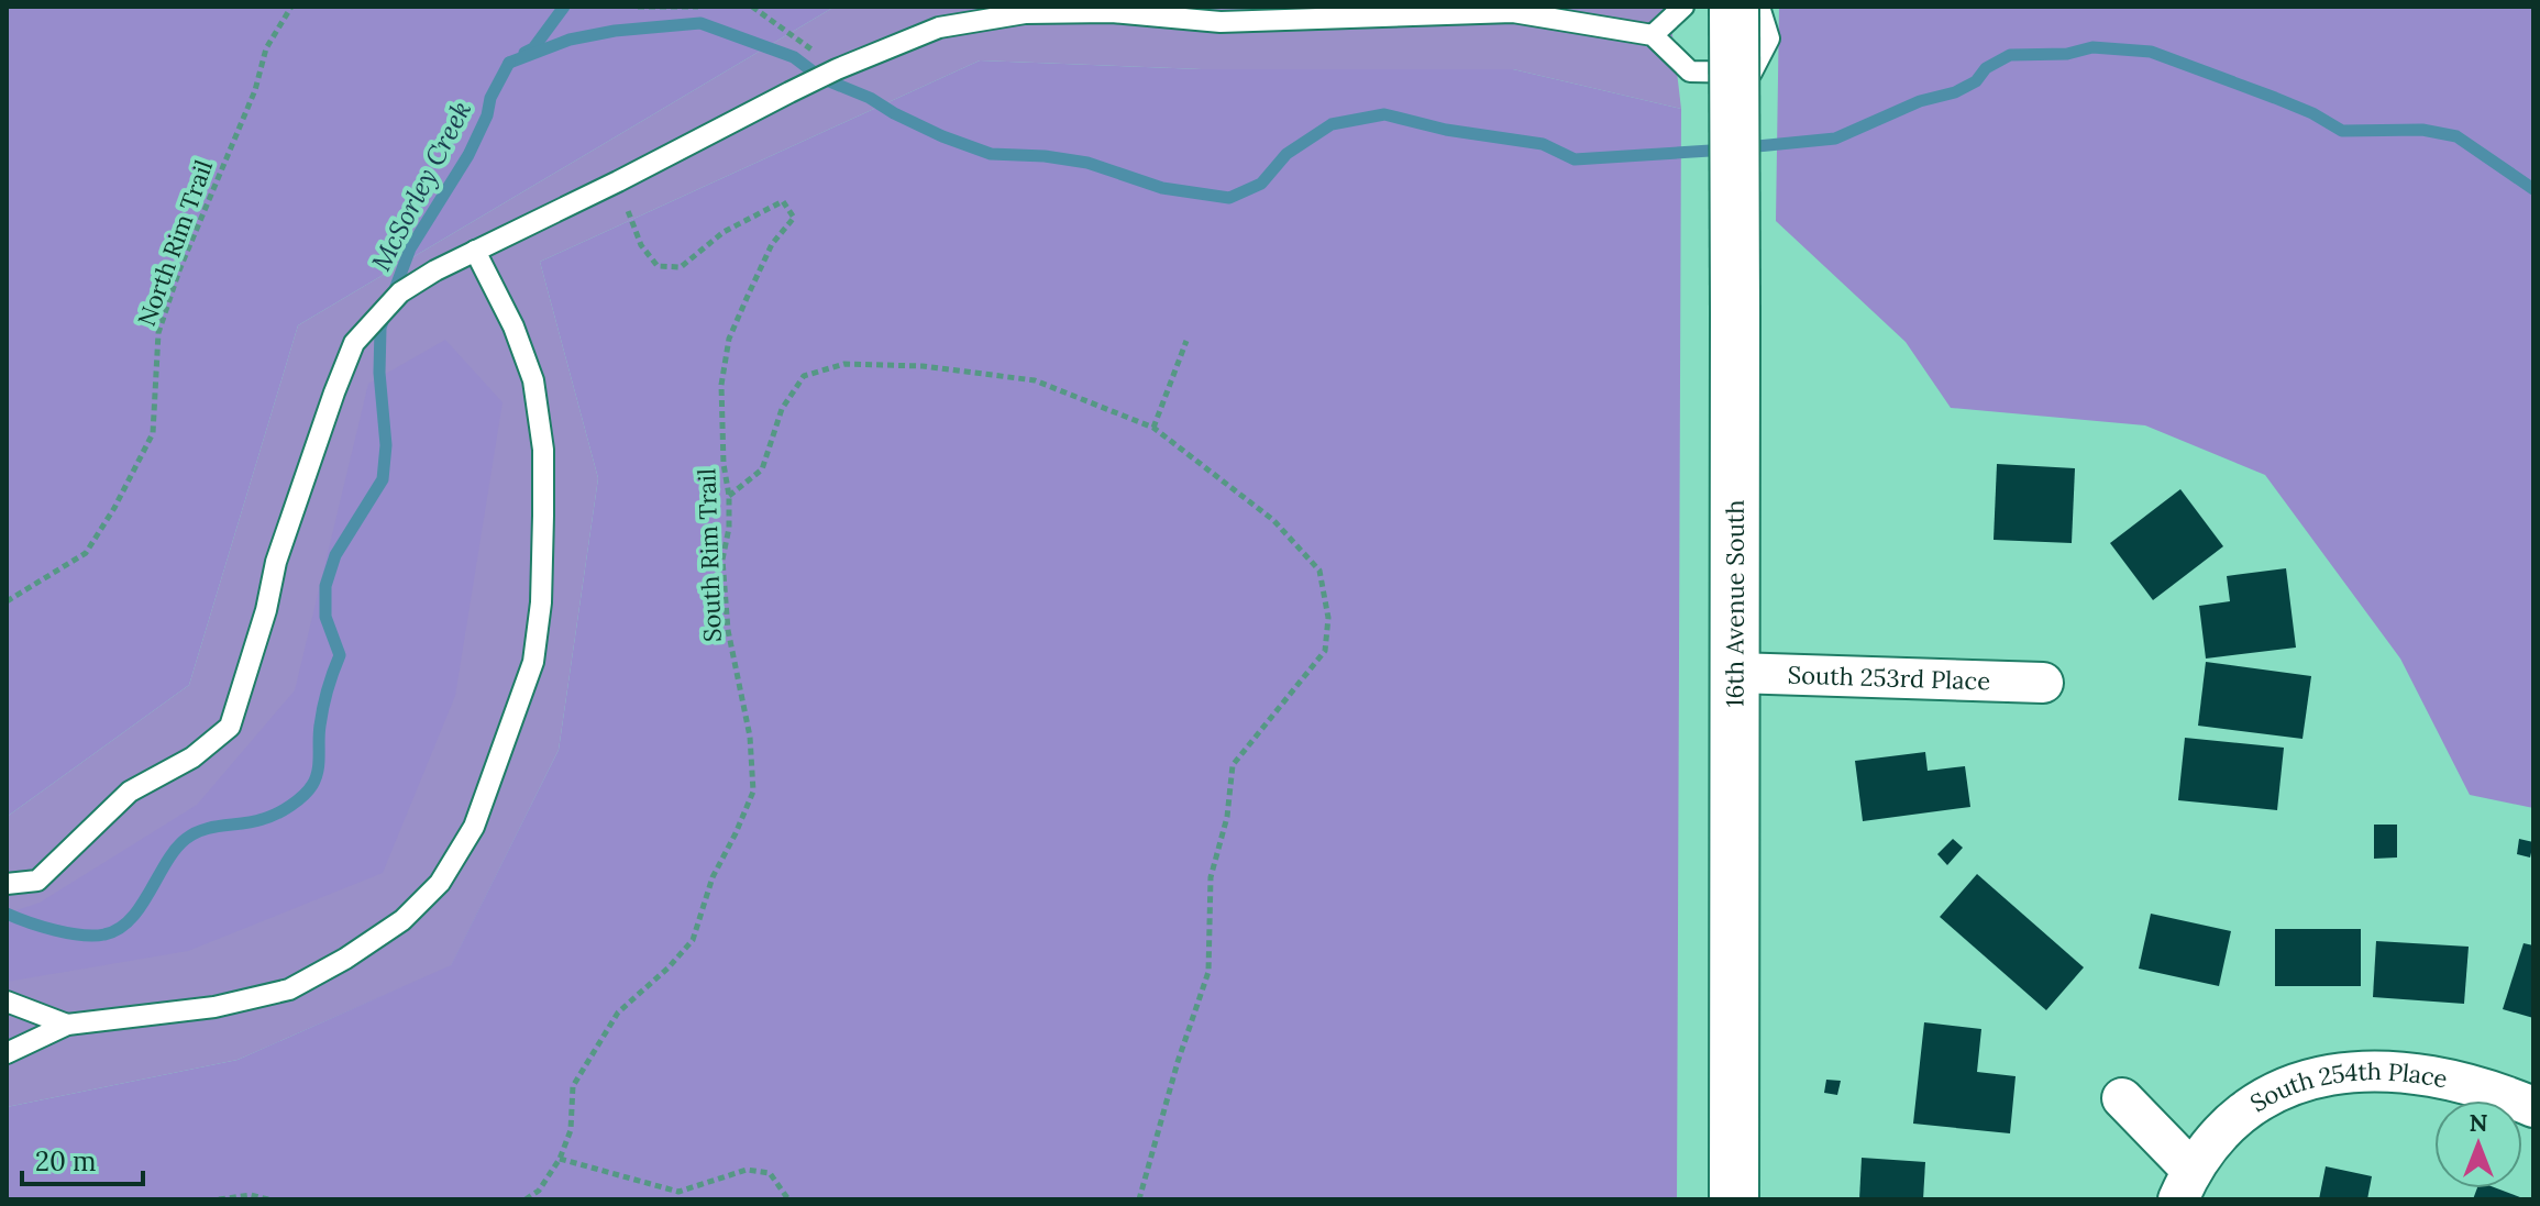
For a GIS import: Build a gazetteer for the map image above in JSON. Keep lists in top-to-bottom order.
{
  "streets": {
    "main road": ["16th Avenue South"],
    "street": ["South 253rd Place", "South 254th Place"],
    "path": ["North Rim Trail", "South Rim Trail"]
  },
  "crossings": [
    ["16th Avenue South", "South 253rd Place"]
  ],
  "water": ["McSorley Creek"],
  "scale_bar": "20 m",
  "north": "top"
}
